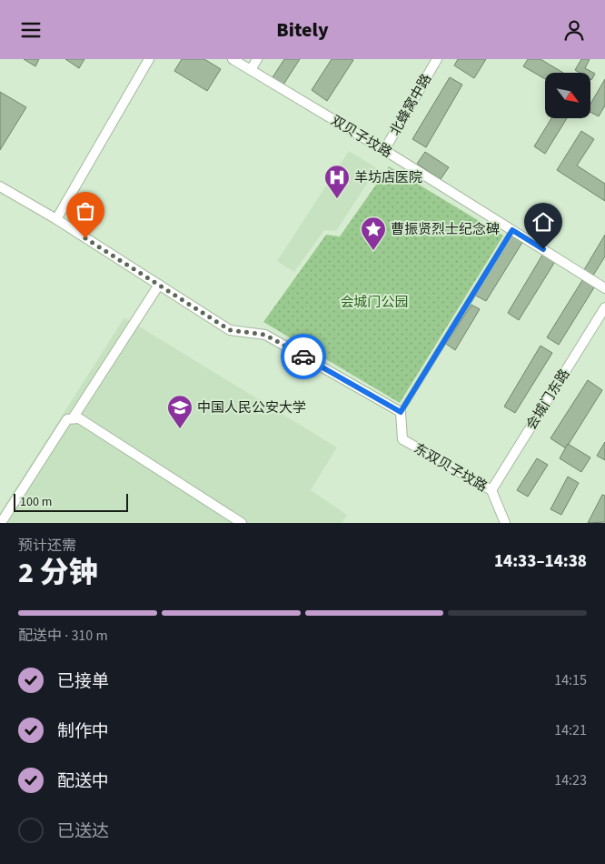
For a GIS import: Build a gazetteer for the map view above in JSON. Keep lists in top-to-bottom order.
{
  "streets": {
    "street": [
      "北蜂窝中路",
      "双贝子坟路",
      "会城门东路",
      "东双贝子坟路"
    ]
  },
  "crossings": [
    ["北蜂窝中路", "双贝子坟路"],
    ["会城门东路", "东双贝子坟路"]
  ],
  "parks": ["会城门公园"],
  "places": {
    "hospital": ["羊坊店医院"],
    "place": ["曹振贤烈士纪念碑"],
    "school or university": ["中国人民公安大学"]
  },
  "scale_bar": "100 m",
  "north": "bottom right",
  "page": {
    "header": "Bitely",
    "scale": "100 m",
    "heading": ["2 分钟", "预计还需", "14:33–14:38"],
    "bar": "配送中 · 310 m",
    "list": [
      ["已接单", "14:15"],
      ["制作中", "14:21"],
      ["配送中", "14:23"],
      "已送达"
    ]
  }
}
